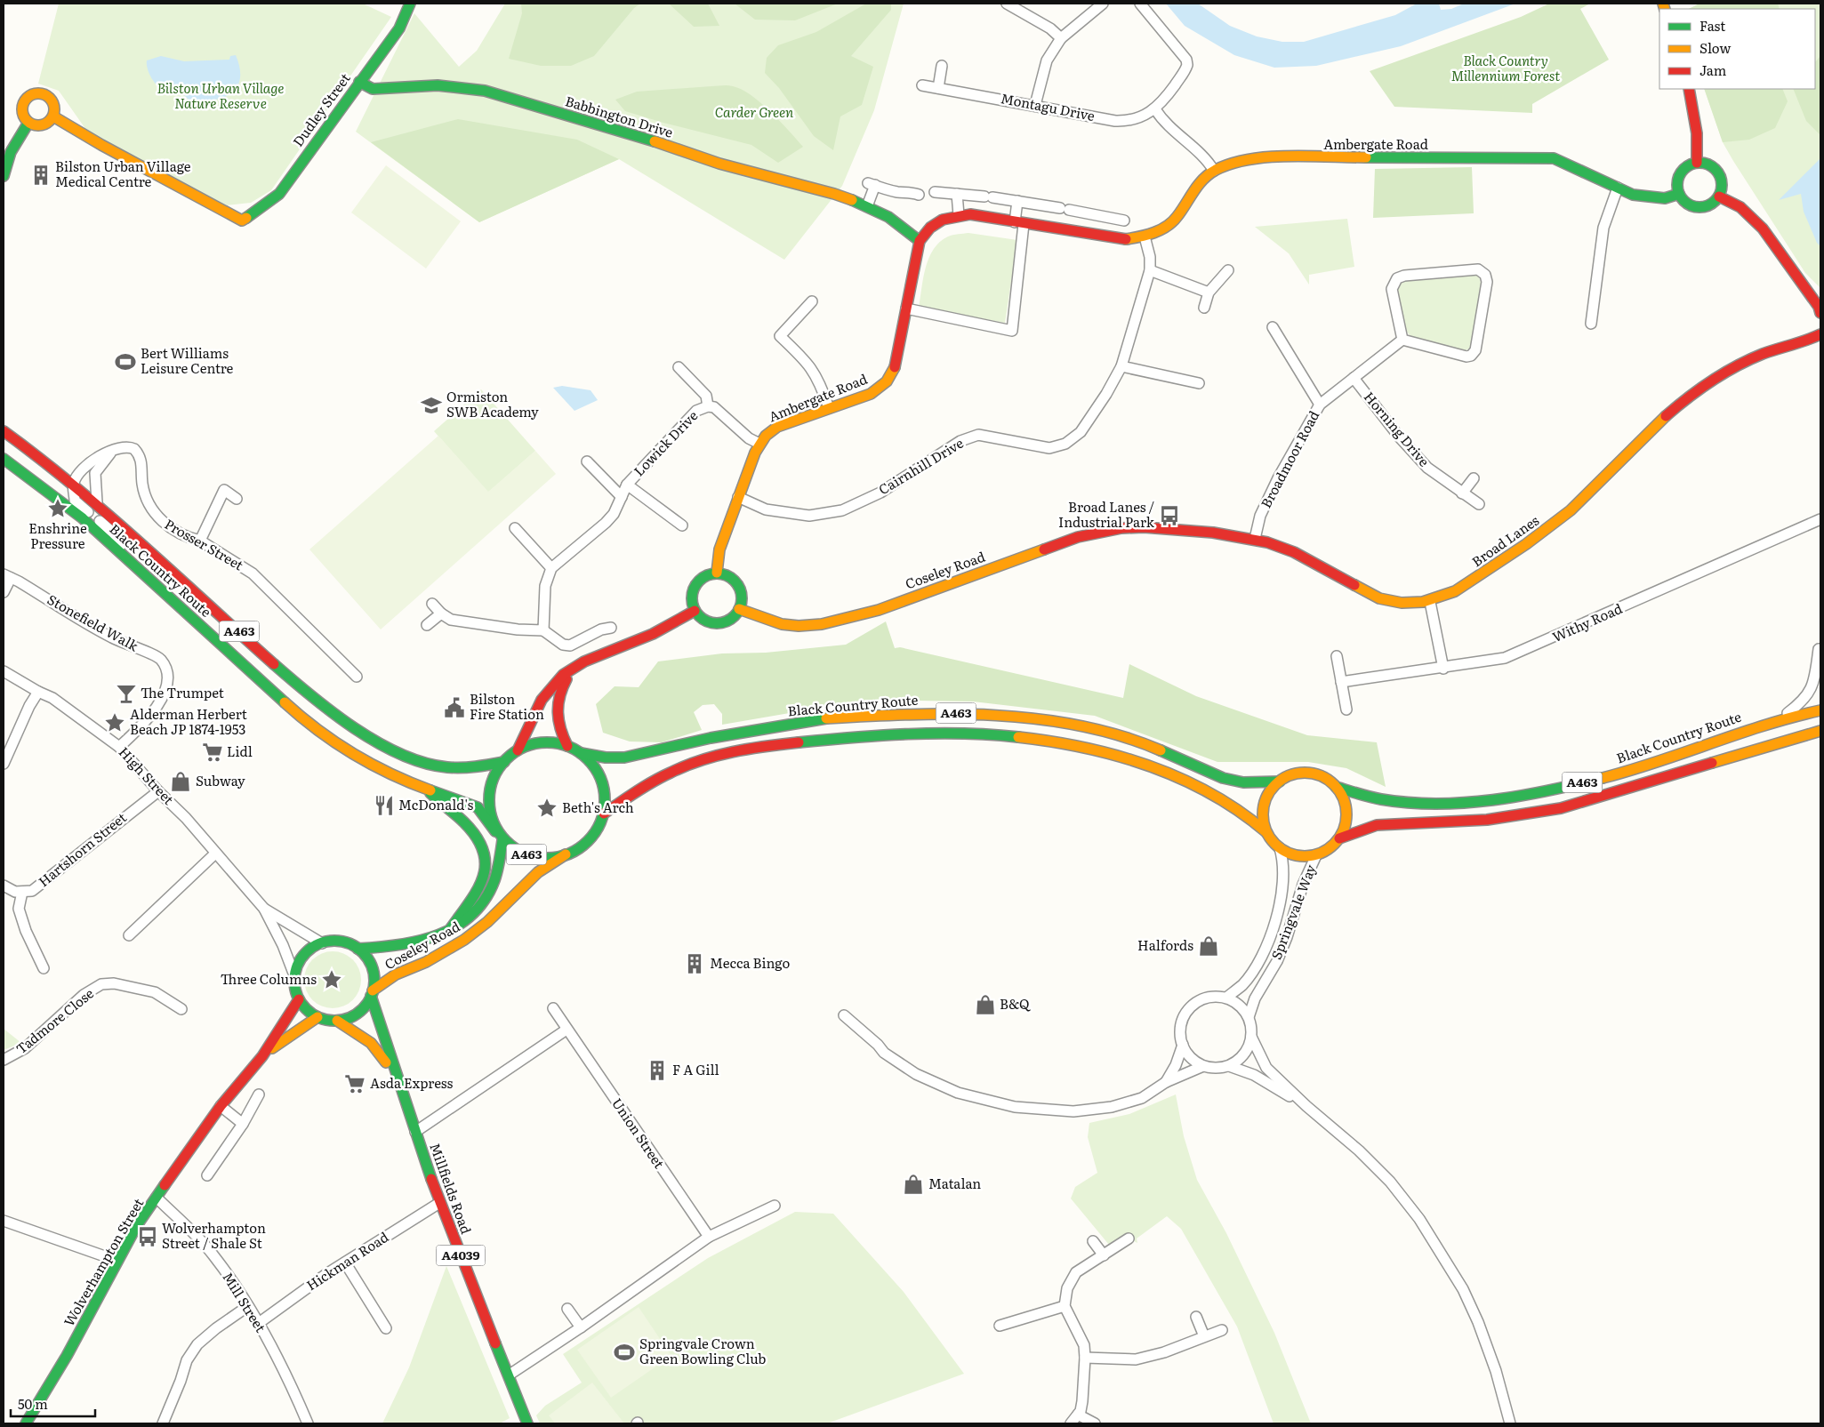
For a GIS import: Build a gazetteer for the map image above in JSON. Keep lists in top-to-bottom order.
{
  "streets": {
    "main road": [
      "Dudley Street",
      "Babbington Drive",
      "Ambergate Road",
      "Broad Lanes",
      "Black Country Route",
      "Coseley Road",
      "A463",
      "Millfields Road",
      "A4039",
      "Wolverhampton Street"
    ],
    "street": [
      "Montagu Drive",
      "Horning Drive",
      "Lowick Drive",
      "Broadmoor Road",
      "Cairnhill Drive",
      "Prosser Street",
      "Stonefield Walk",
      "Withy Road",
      "High Street",
      "Hartshorn Street",
      "Springvale Way",
      "Tadmore Close",
      "Union Street",
      "Hickman Road",
      "Mill Street"
    ]
  },
  "crossings": [
    ["Dudley Street", "Babbington Drive"],
    ["Babbington Drive", "Ambergate Road"],
    ["Ambergate Road", "Lowick Drive"],
    ["Ambergate Road", "Cairnhill Drive"],
    ["Ambergate Road", "Coseley Road"],
    ["Horning Drive", "Broadmoor Road"],
    ["Broadmoor Road", "Broad Lanes"],
    ["Broad Lanes", "Coseley Road"],
    ["Black Country Route", "Coseley Road"],
    ["Black Country Route", "A463"],
    ["Black Country Route", "Springvale Way"],
    ["Coseley Road", "A463"],
    ["Coseley Road", "High Street"],
    ["Coseley Road", "Millfields Road"],
    ["Coseley Road", "A4039"],
    ["Stonefield Walk", "High Street"],
    ["A463", "Springvale Way"],
    ["High Street", "Hartshorn Street"],
    ["High Street", "Millfields Road"],
    ["High Street", "A4039"],
    ["Millfields Road", "A4039"],
    ["Millfields Road", "Hickman Road"],
    ["Hickman Road", "Mill Street"],
    ["Wolverhampton Street", "Mill Street"]
  ],
  "parks": ["Black Country Millennium Forest", "Bilston Urban Village Nature Reserve", "Carder Green"],
  "places": {
    "building": ["Bilston Urban Village Medical Centre", "Mecca Bingo", "F A Gill"],
    "sports": ["Bert Williams Leisure Centre", "Springvale Crown Green Bowling Club"],
    "school or university": ["Ormiston SWB Academy"],
    "place": [
      "Enshrine Pressure",
      "Alderman Herbert Beach JP 1874-1953",
      "Beth's Arch",
      "Three Columns"
    ],
    "bus stop": ["Broad Lanes / Industrial Park", "Wolverhampton Street / Shale St"],
    "bar": ["The Trumpet"],
    "public building": ["Bilston Fire Station"],
    "supermarket": ["Lidl", "Asda Express"],
    "shop": [
      "Subway",
      "Halfords",
      "B&Q",
      "Matalan"
    ],
    "restaurant": ["McDonald's"]
  },
  "legend": ["Fast", "Slow", "Jam"],
  "scale_bar": "50 m"
}
